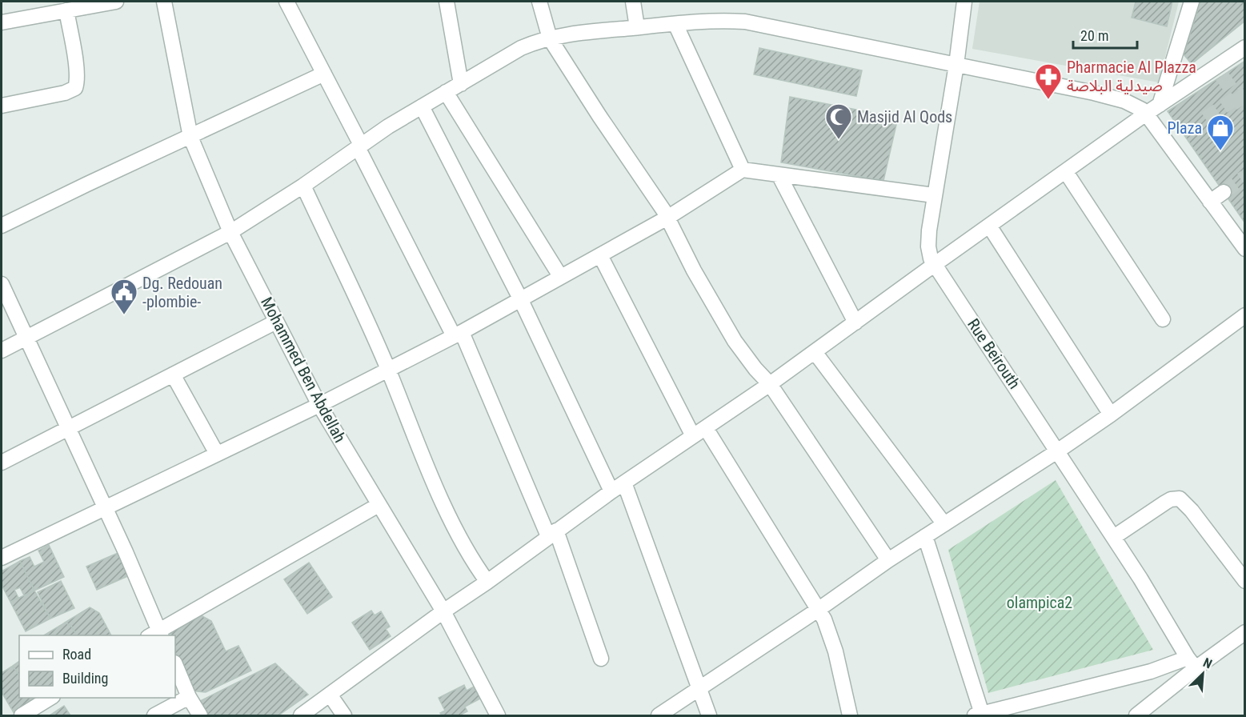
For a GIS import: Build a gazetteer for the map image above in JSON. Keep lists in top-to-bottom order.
{
  "streets": {
    "street": ["Rue Beirouth", "Mohammed Ben Abdellah"]
  },
  "parks": ["olampica2"],
  "places": {
    "pharmacy": ["Pharmacie Al Plazza صيدلية البلاصة"],
    "mosque": ["Masjid Al Qods"],
    "shop": ["Plaza"],
    "public building": ["Dg. Redouan -plombie-"]
  },
  "legend": ["Road", "Building"],
  "scale_bar": "20 m",
  "north": "top right"
}
